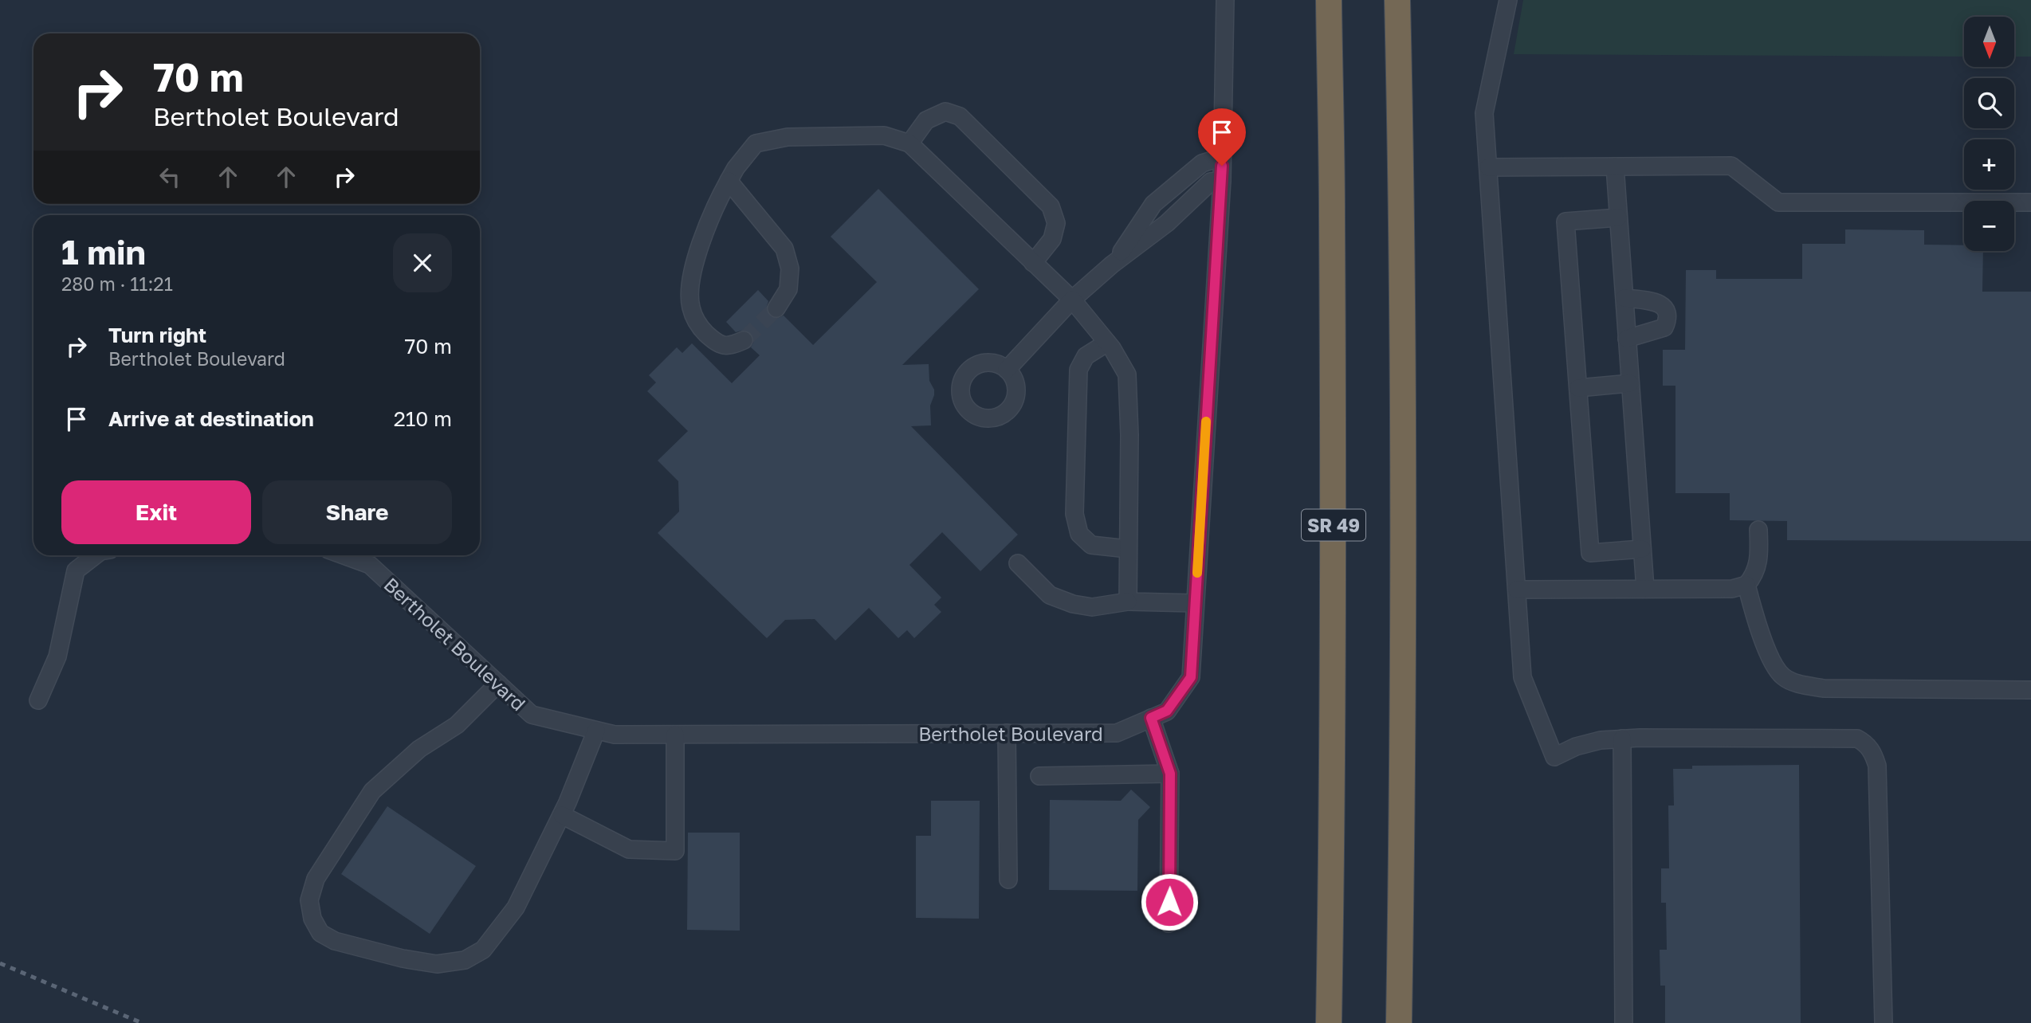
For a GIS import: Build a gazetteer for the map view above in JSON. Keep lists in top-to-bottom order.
{
  "streets": {
    "highway": ["SR 49"],
    "street": ["Bertholet Boulevard"]
  },
  "north": "bottom",
  "page": {
    "map_buttons": ["+", "−"],
    "turn": ["70 m", "Bertholet Boulevard"],
    "heading": ["1 min", "280 m · 11:21"],
    "list": [
      {
        "name": "Turn right",
        "note": "Bertholet Boulevard",
        "value": "70 m"
      },
      {
        "name": "Arrive at destination",
        "value": "210 m"
      }
    ],
    "buttons": ["Exit", "Share"]
  }
}
